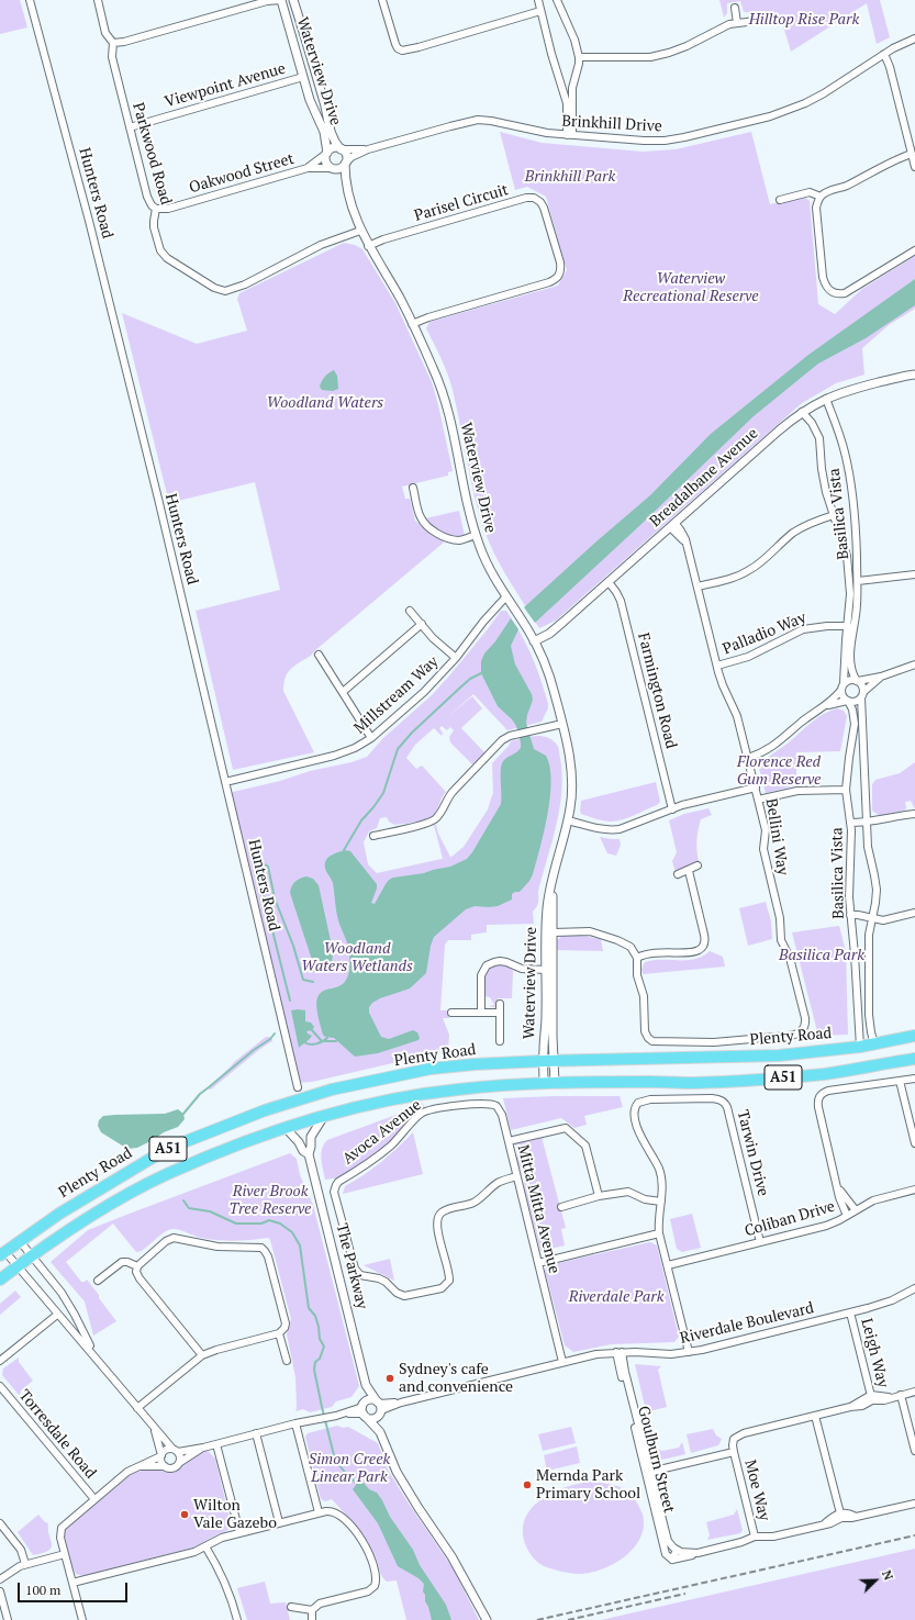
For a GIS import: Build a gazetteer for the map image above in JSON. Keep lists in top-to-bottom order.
{
  "streets": {
    "highway": ["Plenty Road", "A51"],
    "street": [
      "Waterview Drive",
      "Viewpoint Avenue",
      "Brinkhill Drive",
      "Parkwood Road",
      "Oakwood Street",
      "Hunters Road",
      "Parisel Circuit",
      "Breadalbane Avenue",
      "Basilica Vista",
      "Palladio Way",
      "Farmington Road",
      "Millstream Way",
      "Bellini Way",
      "Avoca Avenue",
      "Tarwin Drive",
      "Mitta Mitta Avenue",
      "Coliban Drive",
      "The Parkway",
      "Riverdale Boulevard",
      "Leigh Way",
      "Torresdale Road",
      "Goulburn Street",
      "Moe Way"
    ]
  },
  "crossings": [
    ["Waterview Drive", "Viewpoint Avenue"],
    ["Waterview Drive", "Brinkhill Drive"],
    ["Waterview Drive", "Parkwood Road"],
    ["Waterview Drive", "Oakwood Street"],
    ["Waterview Drive", "Parisel Circuit"],
    ["Waterview Drive", "Breadalbane Avenue"],
    ["Waterview Drive", "Millstream Way"],
    ["Waterview Drive", "Plenty Road"],
    ["Waterview Drive", "A51"],
    ["Viewpoint Avenue", "Parkwood Road"],
    ["Brinkhill Drive", "Oakwood Street"],
    ["Parkwood Road", "Oakwood Street"],
    ["Hunters Road", "Millstream Way"],
    ["Breadalbane Avenue", "Basilica Vista"],
    ["Breadalbane Avenue", "Farmington Road"],
    ["Breadalbane Avenue", "Bellini Way"],
    ["Basilica Vista", "Palladio Way"],
    ["Basilica Vista", "Plenty Road"],
    ["Palladio Way", "Bellini Way"],
    ["A51", "The Parkway"],
    ["Avoca Avenue", "Mitta Mitta Avenue"],
    ["Tarwin Drive", "Coliban Drive"],
    ["Tarwin Drive", "Riverdale Boulevard"],
    ["Mitta Mitta Avenue", "Riverdale Boulevard"],
    ["The Parkway", "Riverdale Boulevard"],
    ["Riverdale Boulevard", "Leigh Way"],
    ["Riverdale Boulevard", "Goulburn Street"]
  ],
  "parks": [
    "Hilltop Rise Park",
    "Brinkhill Park",
    "Waterview Recreational Reserve",
    "Woodland Waters",
    "Florence Red Gum Reserve",
    "Woodland Waters Wetlands",
    "Basilica Park",
    "River Brook Tree Reserve",
    "Riverdale Park",
    "Simon Creek Linear Park"
  ],
  "places": ["Sydney's cafe and convenience", "Mernda Park Primary School", "Wilton Vale Gazebo"],
  "scale_bar": "100 m",
  "north": "top right"
}
